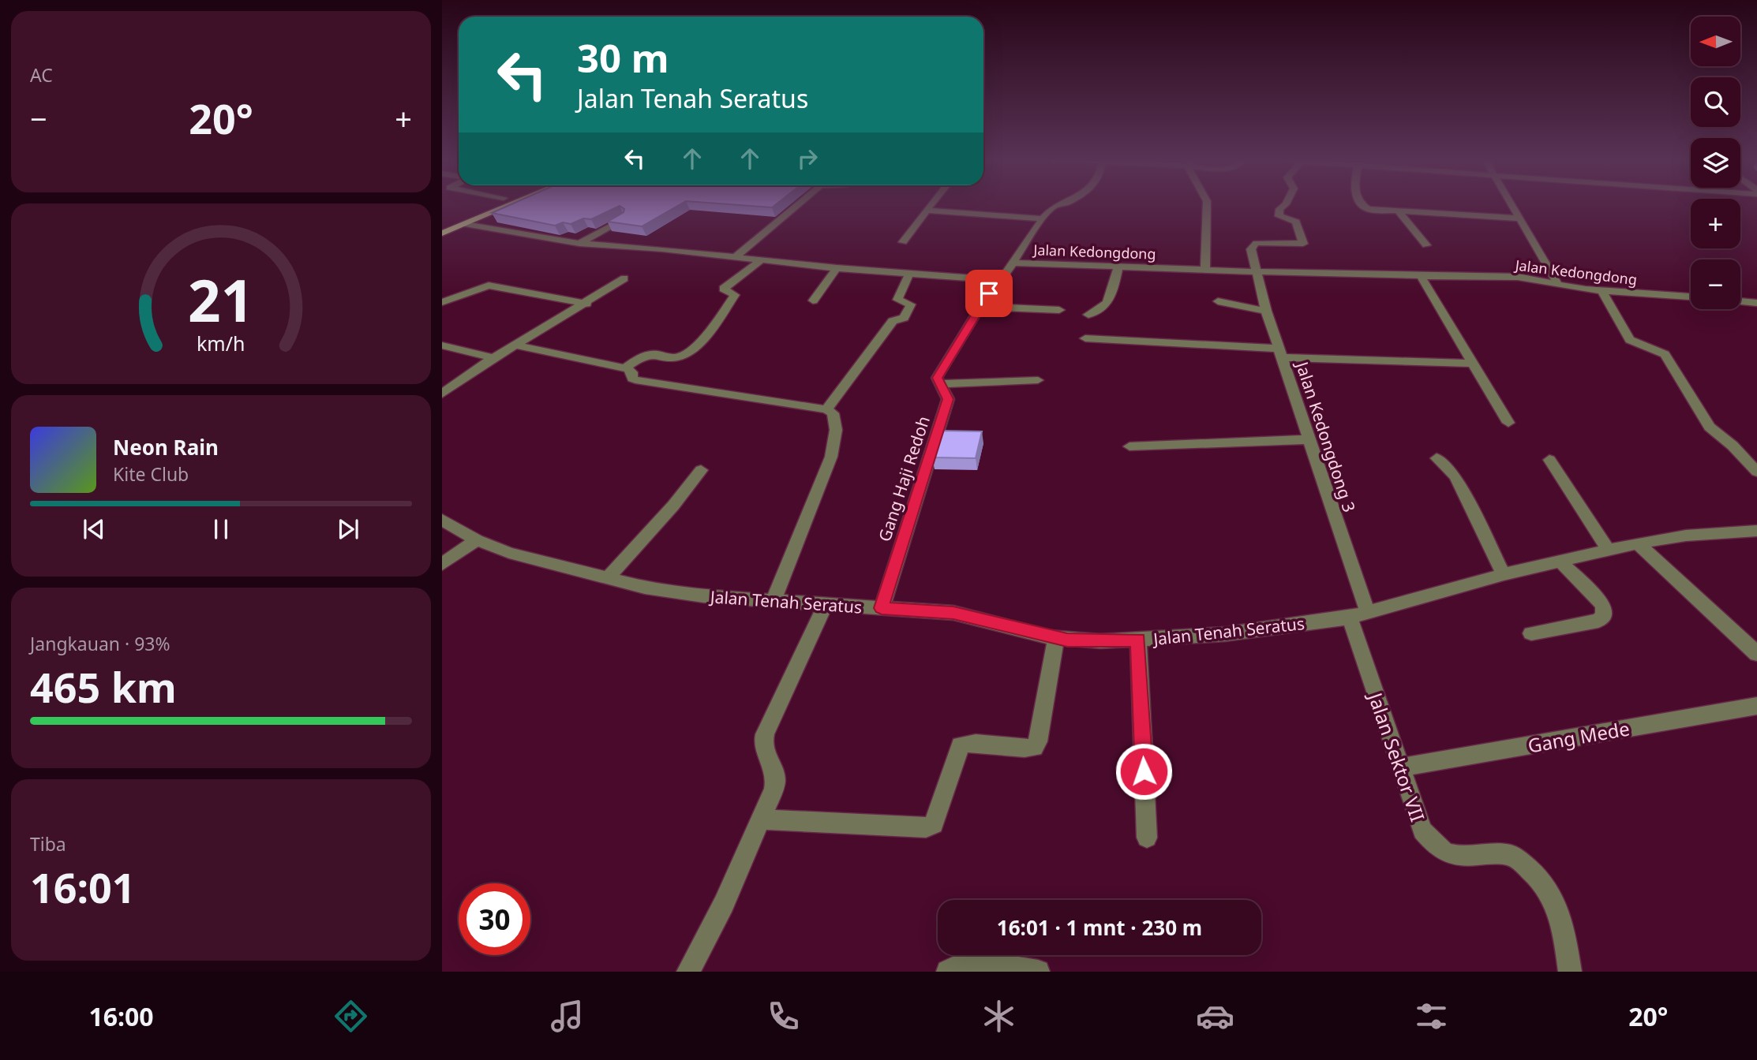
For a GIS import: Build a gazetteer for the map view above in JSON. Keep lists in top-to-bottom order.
{
  "streets": {
    "street": [
      "Jalan Kedongdong",
      "Jalan Kedongdong 3",
      "Gang Haji Redoh",
      "Jalan Tenah Seratus",
      "Gang Mede",
      "Jalan Sektor VII"
    ]
  },
  "crossings": [
    ["Jalan Kedongdong", "Jalan Kedongdong 3"],
    ["Jalan Kedongdong 3", "Jalan Tenah Seratus"],
    ["Jalan Kedongdong 3", "Jalan Sektor VII"],
    ["Gang Haji Redoh", "Jalan Tenah Seratus"],
    ["Jalan Tenah Seratus", "Jalan Sektor VII"],
    ["Gang Mede", "Jalan Sektor VII"]
  ],
  "north": "left",
  "page": {
    "tile": [
      "AC",
      ["Jangkauan · 93%", "465 km"],
      ["Tiba", "16:01"]
    ],
    "map_buttons": ["+", "−"],
    "turn": ["30 m", "Jalan Tenah Seratus"],
    "heat": ["−", "20°", "+"],
    "song": ["Neon Rain", "Kite Club"],
    "limit": "30",
    "trip": "16:01 · 1 mnt · 230 m",
    "tabs": ["16:00", "20°"],
    "gauge": ["21", "km/h"]
  }
}
